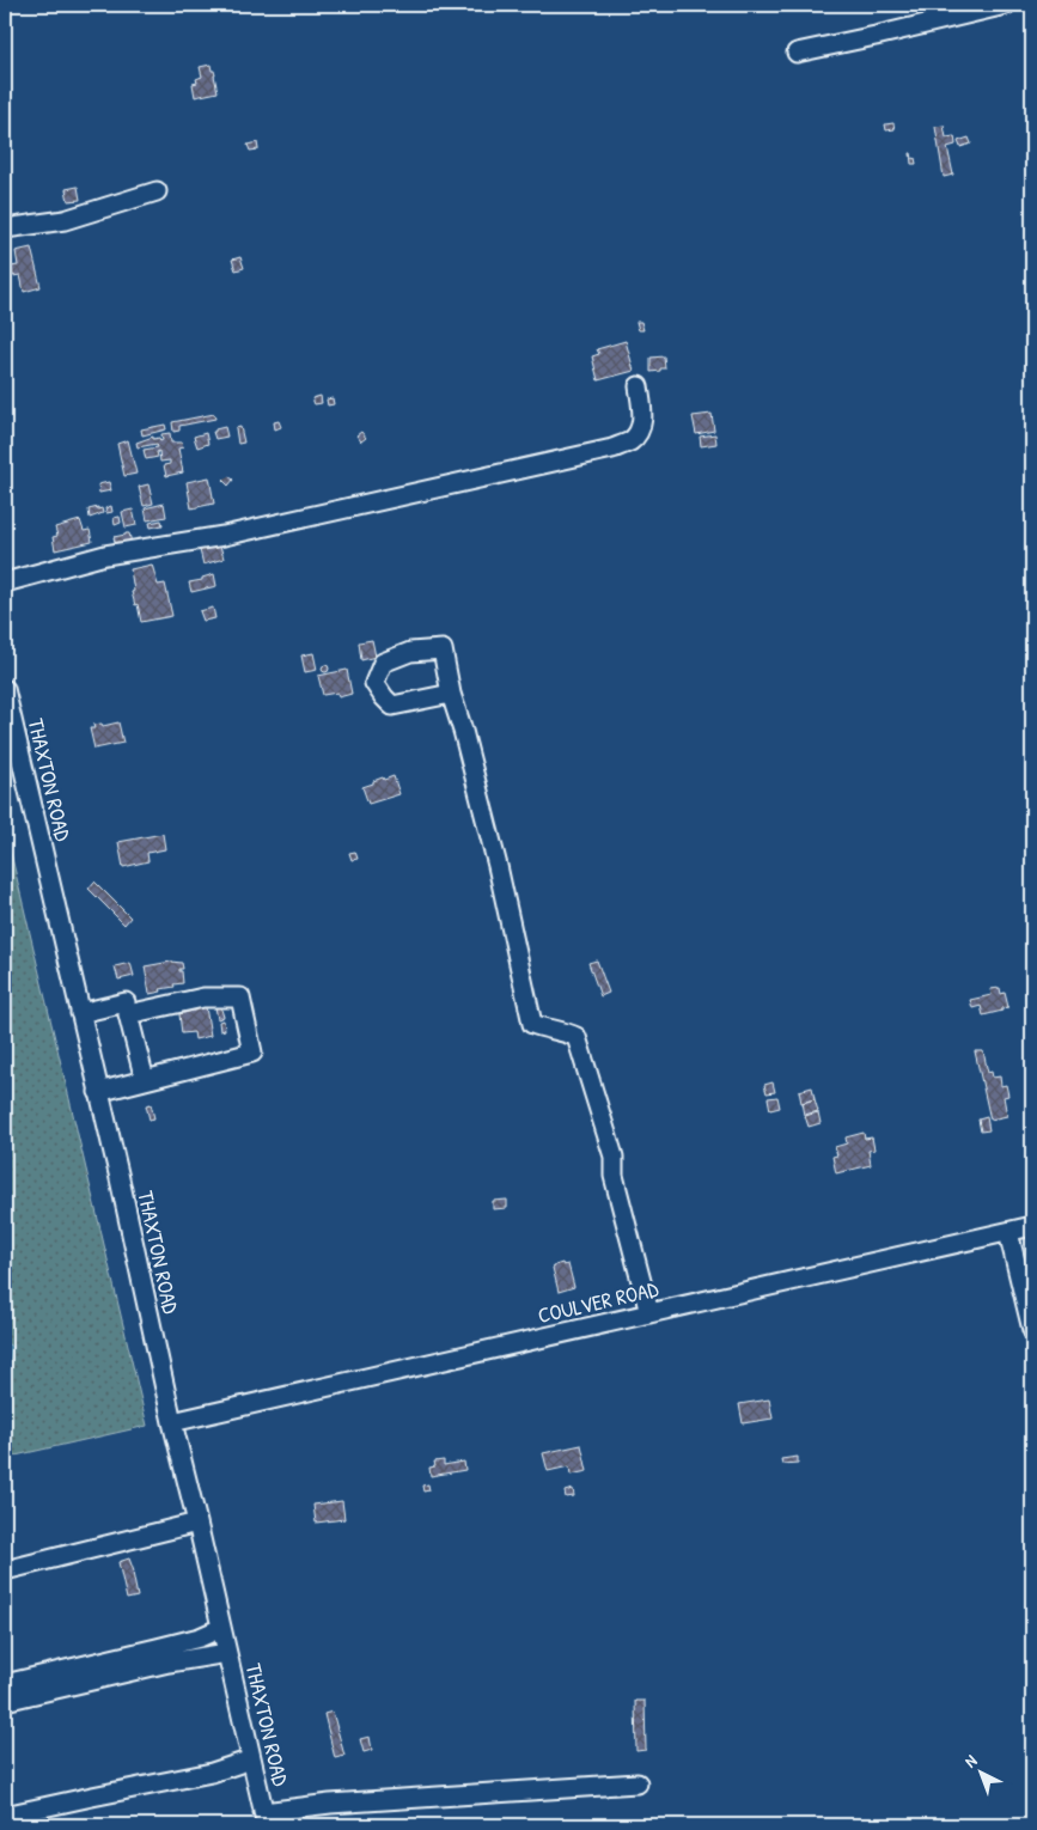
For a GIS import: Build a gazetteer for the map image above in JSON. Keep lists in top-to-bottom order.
{
  "streets": {
    "street": ["THAXTON ROAD", "COULVER ROAD"]
  },
  "crossings": [
    ["THAXTON ROAD", "COULVER ROAD"]
  ],
  "north": "top left"
}
